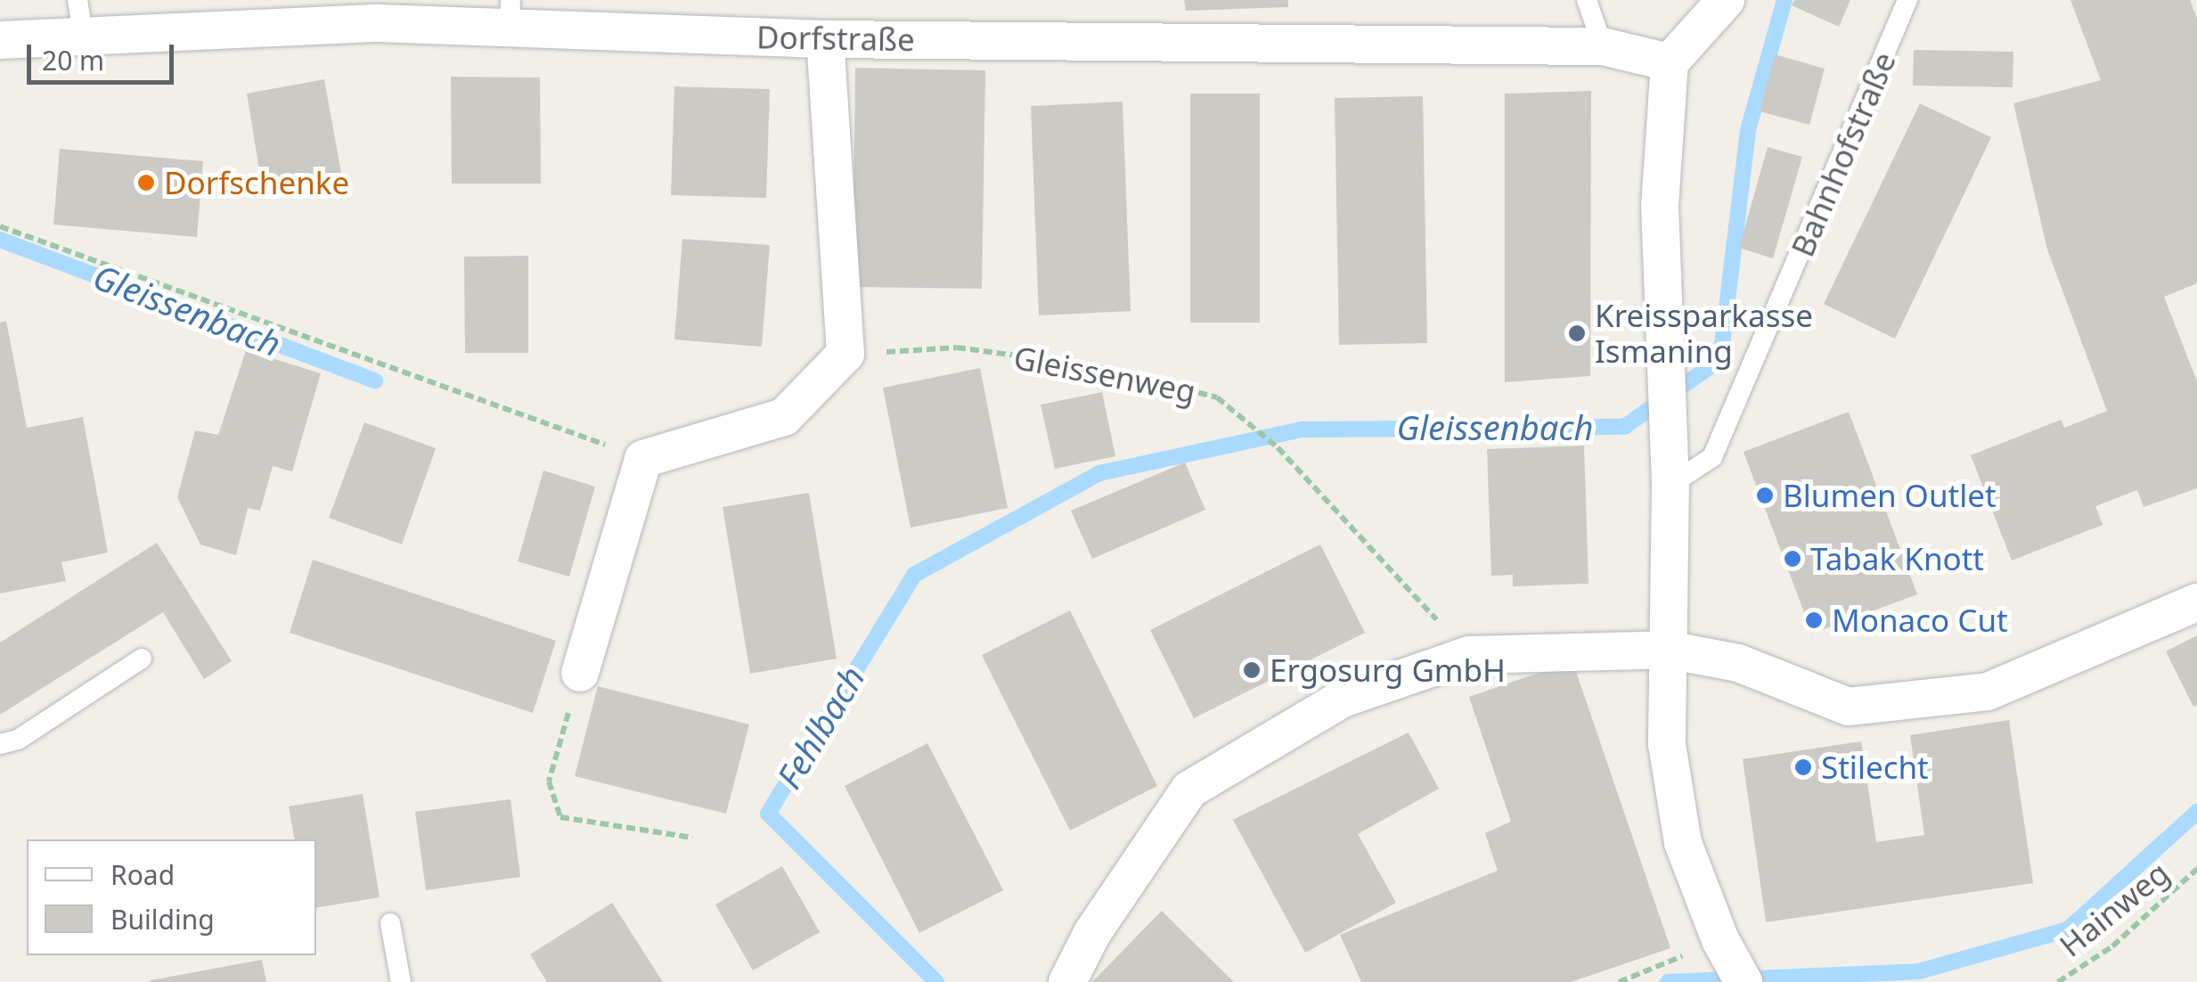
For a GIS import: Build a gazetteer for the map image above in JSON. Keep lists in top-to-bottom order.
{
  "streets": {
    "street": ["Dorfstraße"],
    "lane": ["Bahnhofstraße"],
    "path": ["Gleissenweg", "Hainweg"]
  },
  "water": ["Gleissenbach", "Fehlbach"],
  "places": [
    "Dorfschenke",
    "Kreissparkasse Ismaning",
    "Blumen Outlet",
    "Tabak Knott",
    "Monaco Cut",
    "Ergosurg GmbH",
    "Stilecht"
  ],
  "legend": ["Road", "Building"],
  "scale_bar": "20 m"
}
